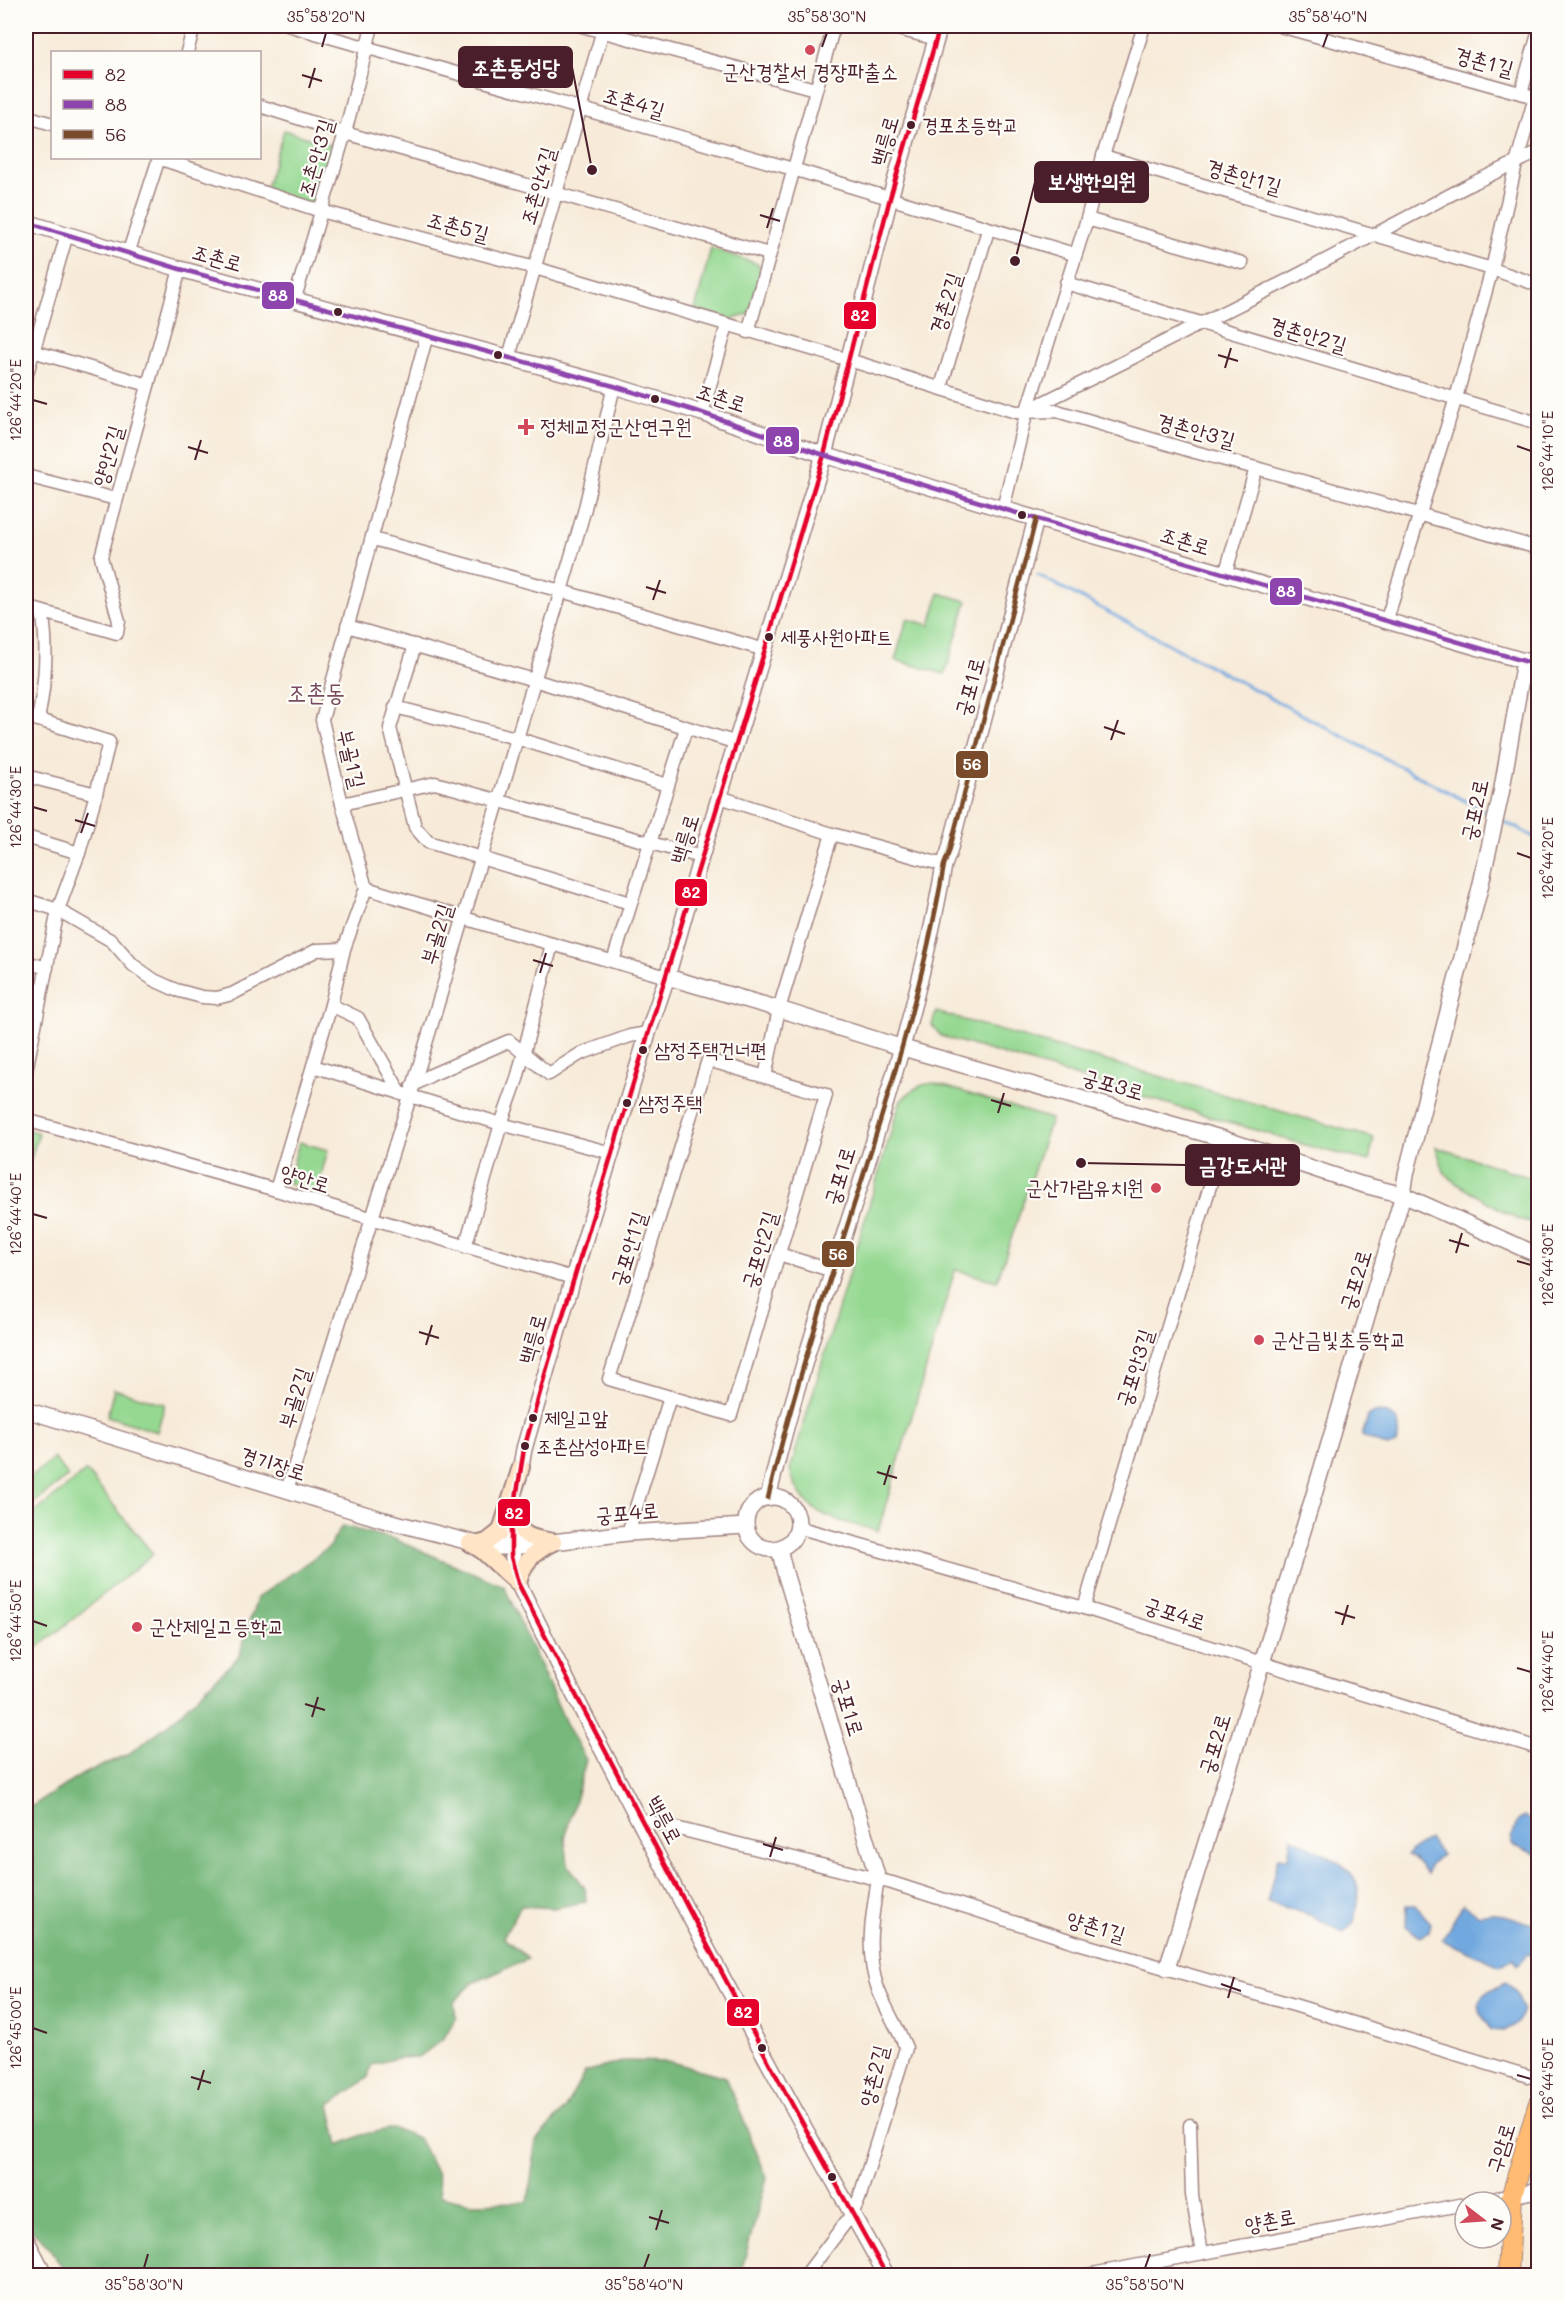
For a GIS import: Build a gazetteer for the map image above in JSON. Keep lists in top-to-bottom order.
{
  "streets": {
    "main road": ["구암로"],
    "street": [
      "경촌1길",
      "조촌4길",
      "백릉로",
      "조촌안3길",
      "경촌안1길",
      "조촌안4길",
      "조촌5길",
      "조촌로",
      "경촌2길",
      "경촌안2길",
      "경촌안3길",
      "양안2길",
      "궁포1로",
      "부골1길",
      "궁포2로",
      "부골2길",
      "궁포3로",
      "양안로",
      "궁포안1길",
      "궁포안2길",
      "궁포안3길",
      "경기장로",
      "궁포4로",
      "양촌1길",
      "양촌2길",
      "양촌로"
    ]
  },
  "crossings": [
    ["조촌4길", "백릉로"],
    ["조촌4길", "조촌안3길"],
    ["조촌4길", "조촌안4길"],
    ["백릉로", "조촌5길"],
    ["백릉로", "조촌로"],
    ["백릉로", "경촌2길"],
    ["백릉로", "궁포3로"],
    ["백릉로", "양안로"],
    ["백릉로", "경기장로"],
    ["백릉로", "궁포4로"],
    ["백릉로", "양촌1길"],
    ["백릉로", "양촌2길"],
    ["조촌안3길", "조촌5길"],
    ["조촌안3길", "조촌로"],
    ["조촌안4길", "조촌5길"],
    ["조촌안4길", "조촌로"],
    ["조촌로", "양안2길"],
    ["조촌로", "궁포1로"],
    ["조촌로", "부골1길"],
    ["조촌로", "궁포2로"],
    ["조촌로", "부골2길"],
    ["궁포1로", "궁포3로"],
    ["궁포1로", "궁포4로"],
    ["궁포1로", "양촌1길"],
    ["궁포1로", "양촌2길"],
    ["궁포2로", "궁포3로"],
    ["궁포2로", "궁포4로"],
    ["궁포2로", "양촌1길"],
    ["부골2길", "양안로"],
    ["부골2길", "경기장로"],
    ["궁포3로", "궁포안3길"],
    ["궁포안1길", "궁포안2길"],
    ["궁포안3길", "궁포4로"],
    ["경기장로", "궁포4로"],
    ["양촌1길", "양촌2길"]
  ],
  "districts": ["조촌동"],
  "places": {
    "other": [
      "군산경찰서 경장파출소",
      "경포초등학교",
      "조촌동성당",
      "보생한의원",
      "세풍사원아파트",
      "삼정주택건너편",
      "삼정주택",
      "금강도서관",
      "군산가람유치원",
      "군산금빛초등학교",
      "제일고앞",
      "조촌삼성아파트",
      "군산제일고등학교"
    ],
    "health": ["정체교정군산연구원"]
  },
  "lines": ["transit line 82", "transit line 88", "transit line 56"],
  "legend": ["82", "88", "56"],
  "north": "right",
  "coordinates": [
    "35°58'20\"N",
    "35°58'30\"N",
    "35°58'40\"N",
    "126°44'20\"E",
    "126°44'10\"E",
    "126°44'30\"E",
    "126°44'40\"E",
    "126°44'50\"E",
    "126°45'00\"E",
    "35°58'50\"N"
  ]
}
